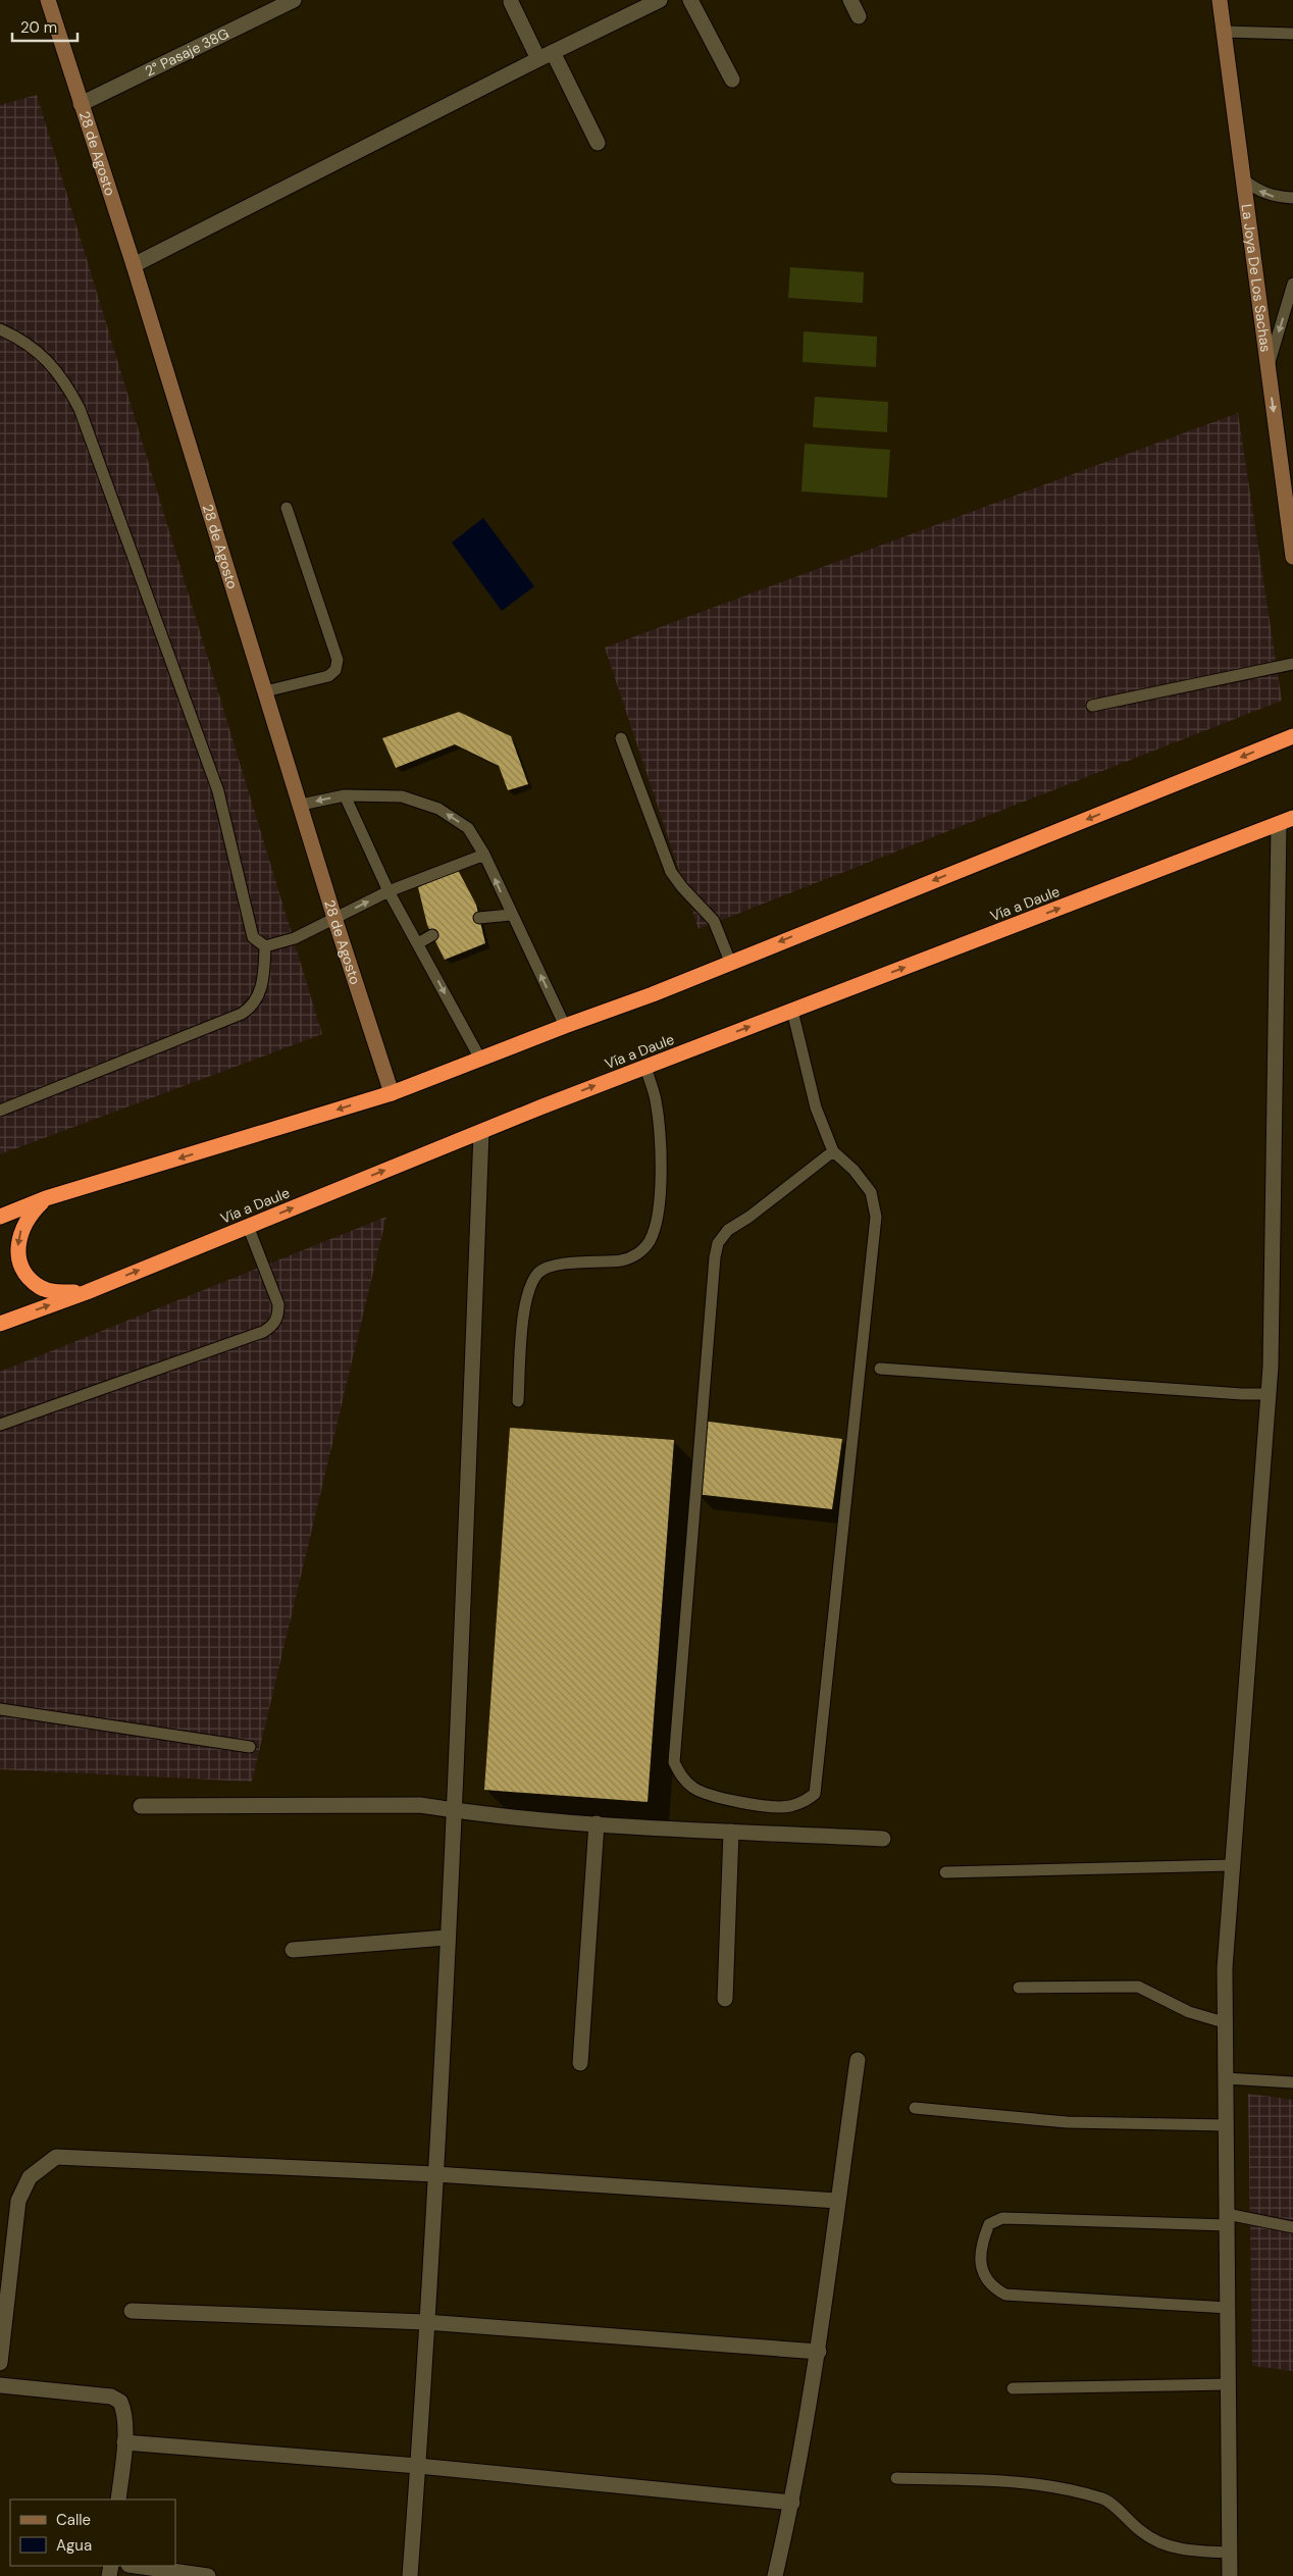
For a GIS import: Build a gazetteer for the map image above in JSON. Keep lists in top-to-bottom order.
{
  "streets": {
    "highway": ["Vía a Daule"],
    "street": ["2° Pasaje 38G", "28 de Agosto", "La Joya De Los Sachas"]
  },
  "crossings": [
    ["2° Pasaje 38G", "28 de Agosto"]
  ],
  "legend": ["Calle", "Agua"],
  "scale_bar": "20 m"
}
